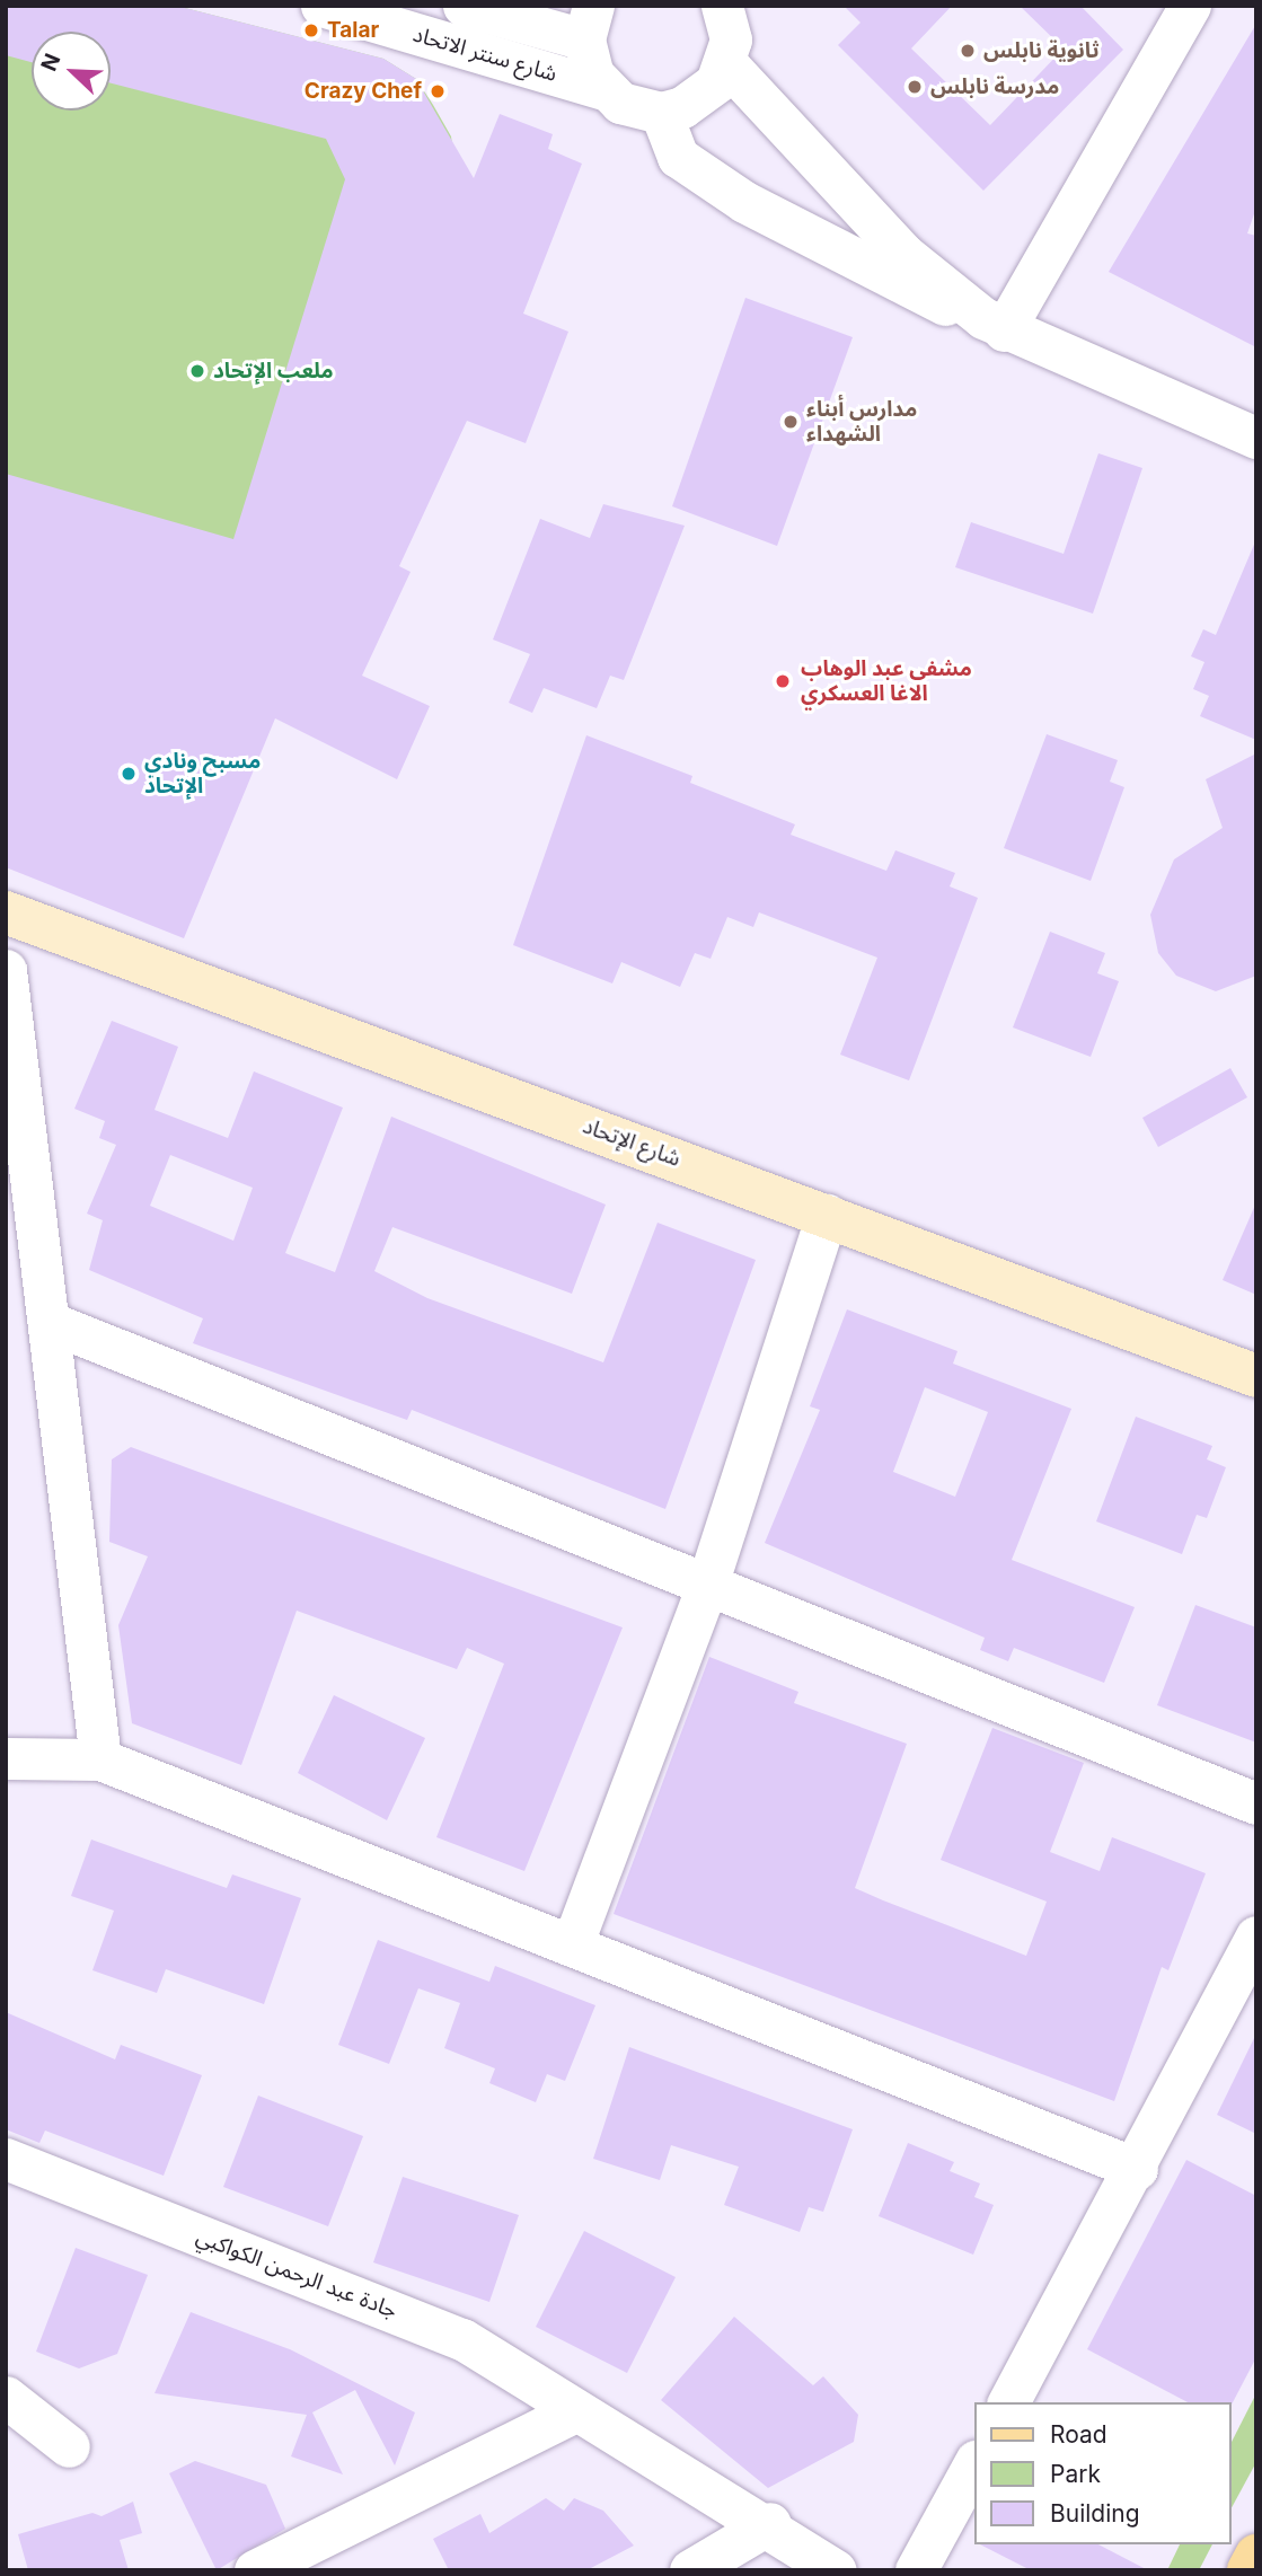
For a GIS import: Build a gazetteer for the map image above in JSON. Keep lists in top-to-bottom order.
{
  "streets": {
    "street": ["شارع سنتر الاتحاد", "شارع الإتحاد", "جادة عبد الرحمن الكواكبي"]
  },
  "places": [
    "Talar",
    "ثانوية نابلس",
    "مدرسة نابلس",
    "Crazy Chef",
    "ملعب الإتحاد",
    "مدارس أبناء الشهداء",
    "مشفى عبد الوهاب الاغا العسكري",
    "مسبح ونادي الإتحاد"
  ],
  "legend": ["Road", "Park", "Building"],
  "north": "top left"
}
